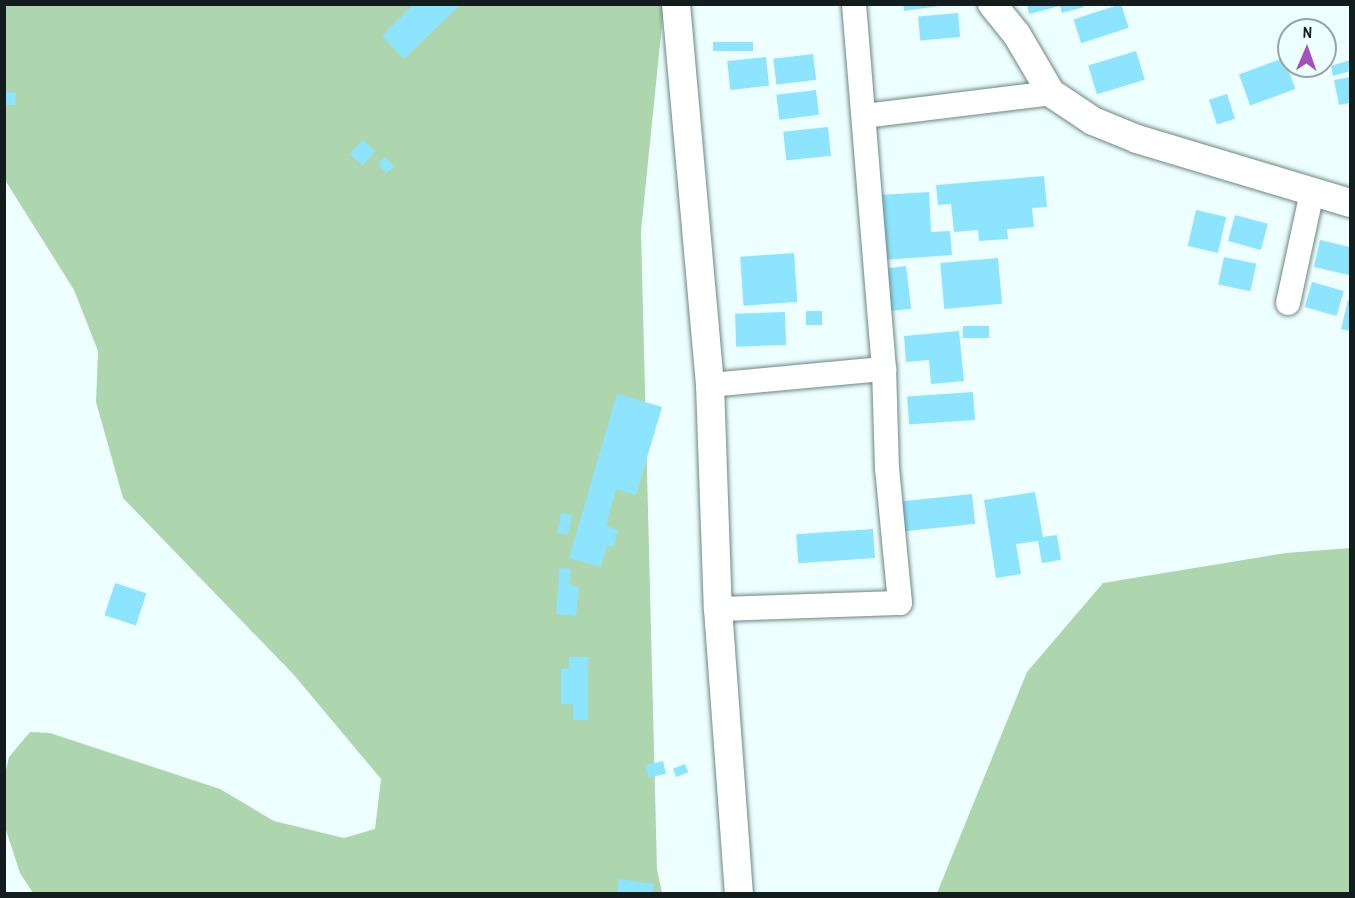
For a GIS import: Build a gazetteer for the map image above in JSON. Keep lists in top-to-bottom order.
{
  "north": "top"
}
